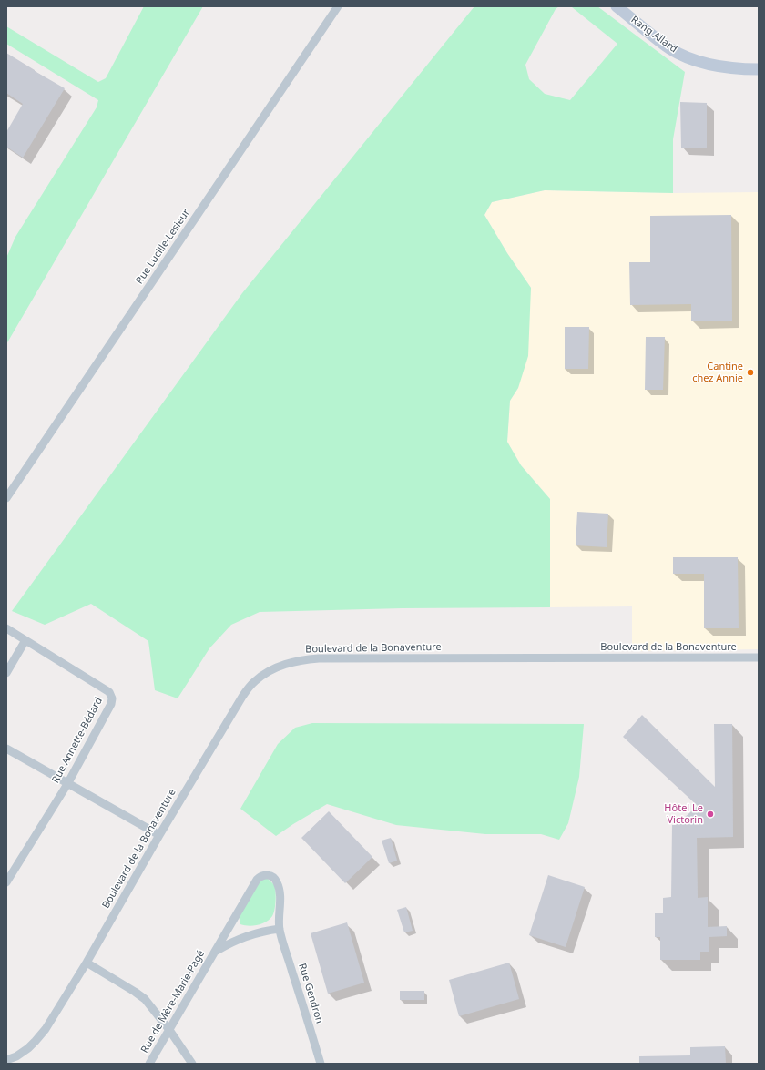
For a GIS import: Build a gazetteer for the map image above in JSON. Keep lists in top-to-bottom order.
{
  "streets": {
    "street": [
      "Rang Allard",
      "Rue Lucille-Lesieur",
      "Boulevard de la Bonaventure",
      "Rue Annette-Bédard",
      "Rue Gendron",
      "Rue de Mère-Marie-Pagé"
    ]
  },
  "crossings": [
    ["Rue Gendron", "Rue de Mère-Marie-Pagé"]
  ],
  "places": ["Cantine chez Annie", "Hôtel Le Victorin"]
}
